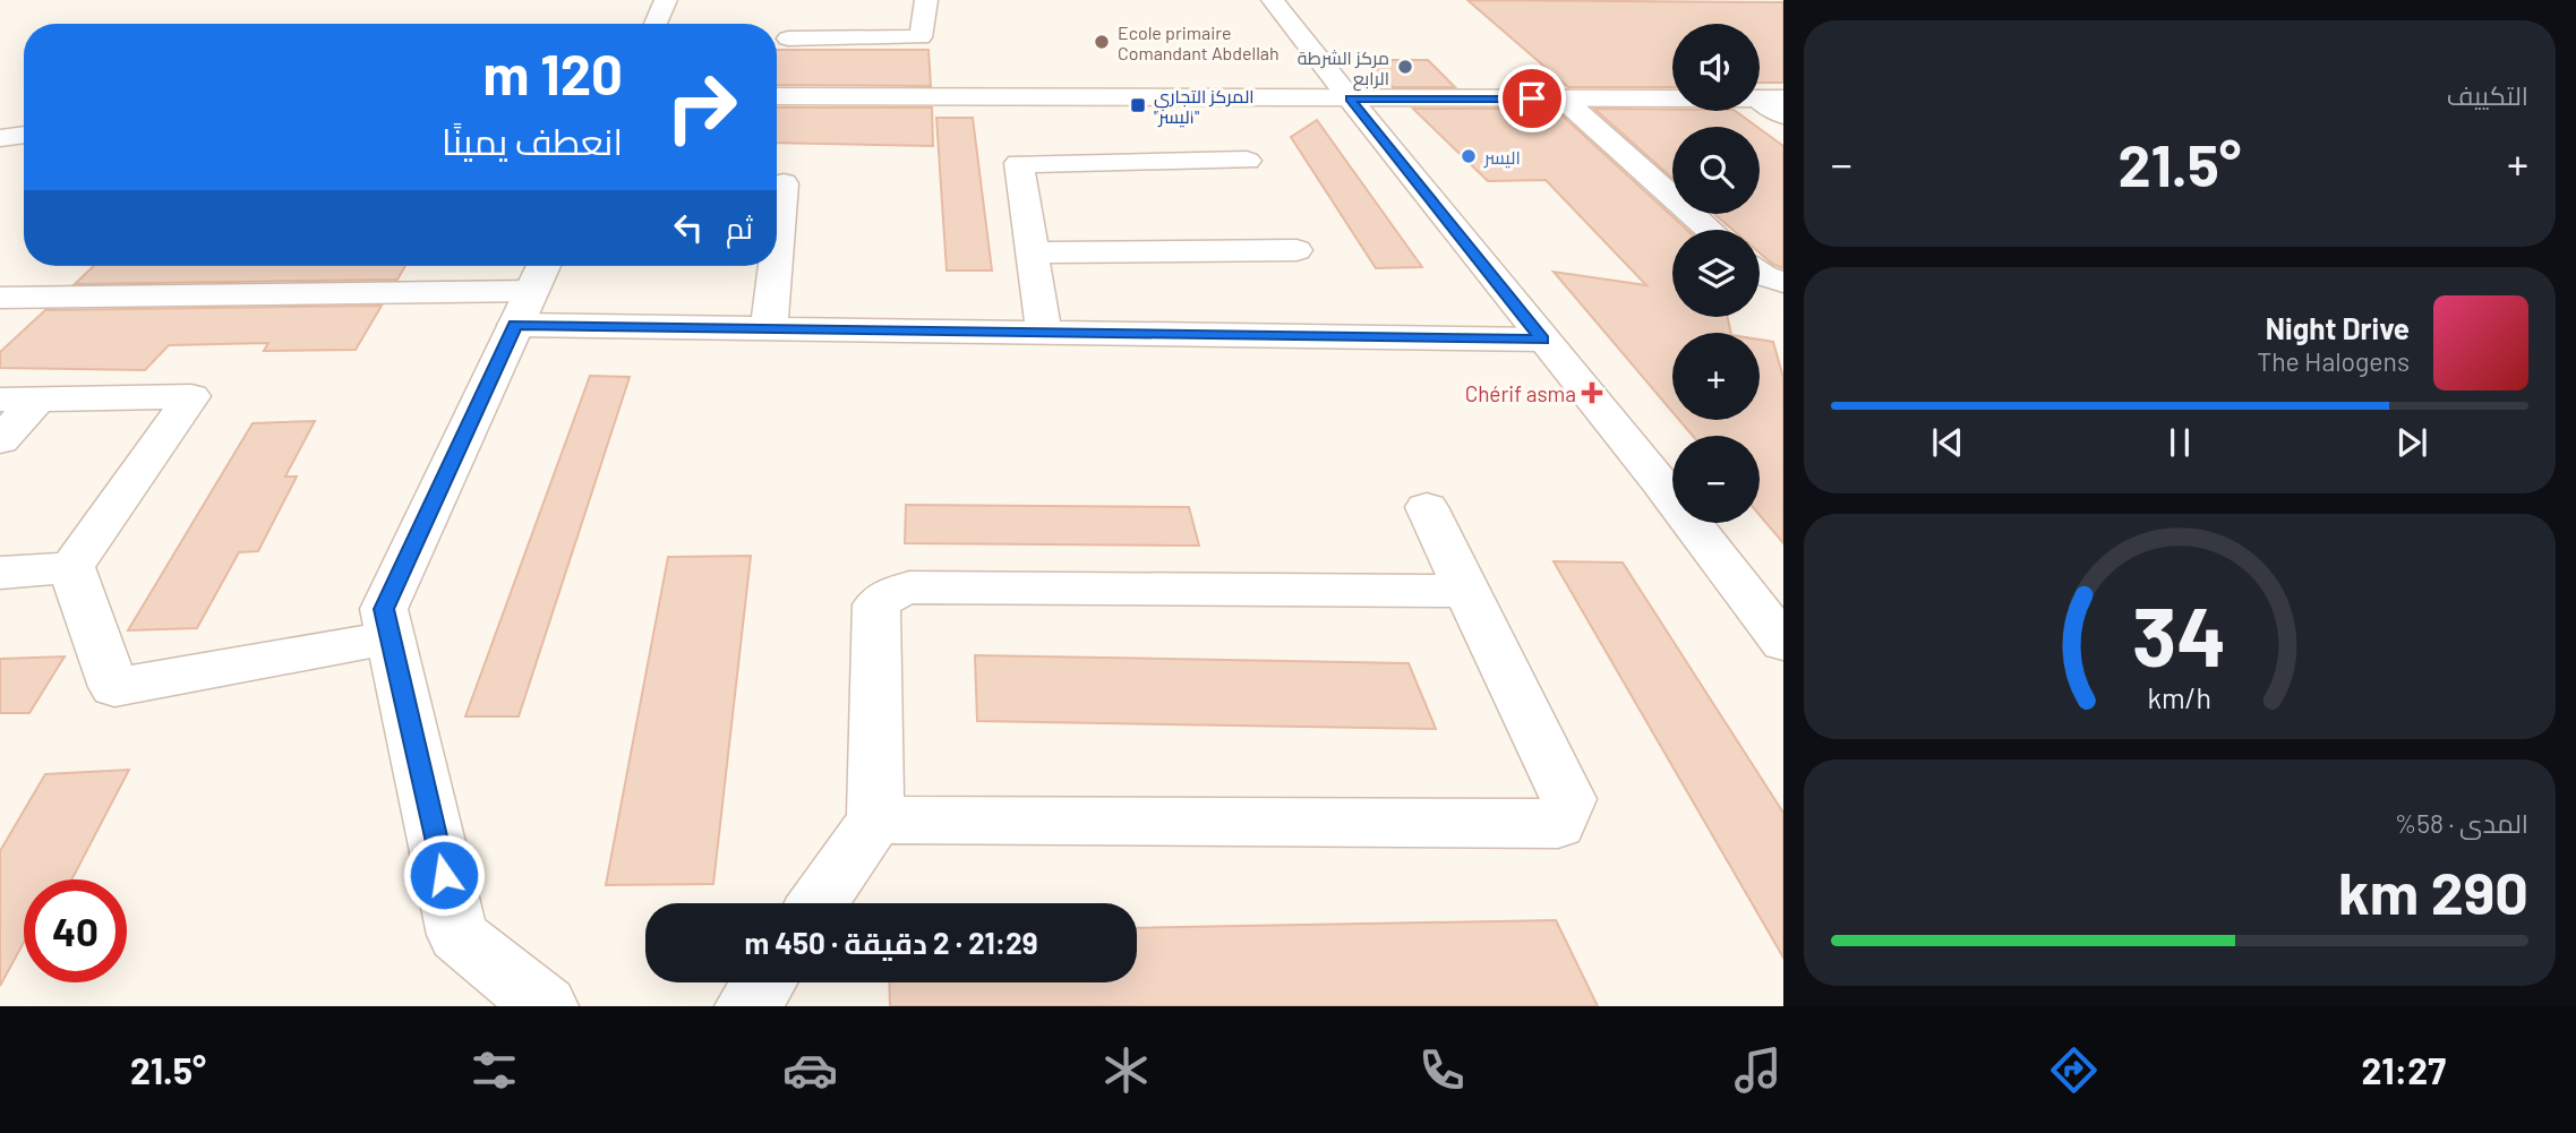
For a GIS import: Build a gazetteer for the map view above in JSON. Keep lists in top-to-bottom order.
{
  "places": {
    "other": ["Ecole primaire Comandant Abdellah", "مركز الشرطة الرابع", "اليسر"],
    "transit": ["المركز التجاري \"اليسر\""],
    "health": ["Chérif asma"]
  },
  "page": {
    "tile": [
      "التكييف",
      ["المدى · 58%", "290 km"]
    ],
    "map_buttons": ["+", "−"],
    "turn": ["120 m", "انعطف يمينًا"],
    "heat": ["−", "21.5°", "+"],
    "then": "ثم",
    "song": ["Night Drive", "The Halogens"],
    "limit": "40",
    "trip": "21:29 · 2 دقيقة · 450 m",
    "tabs": ["21:27", "21.5°"],
    "gauge": ["34", "km/h"]
  }
}
